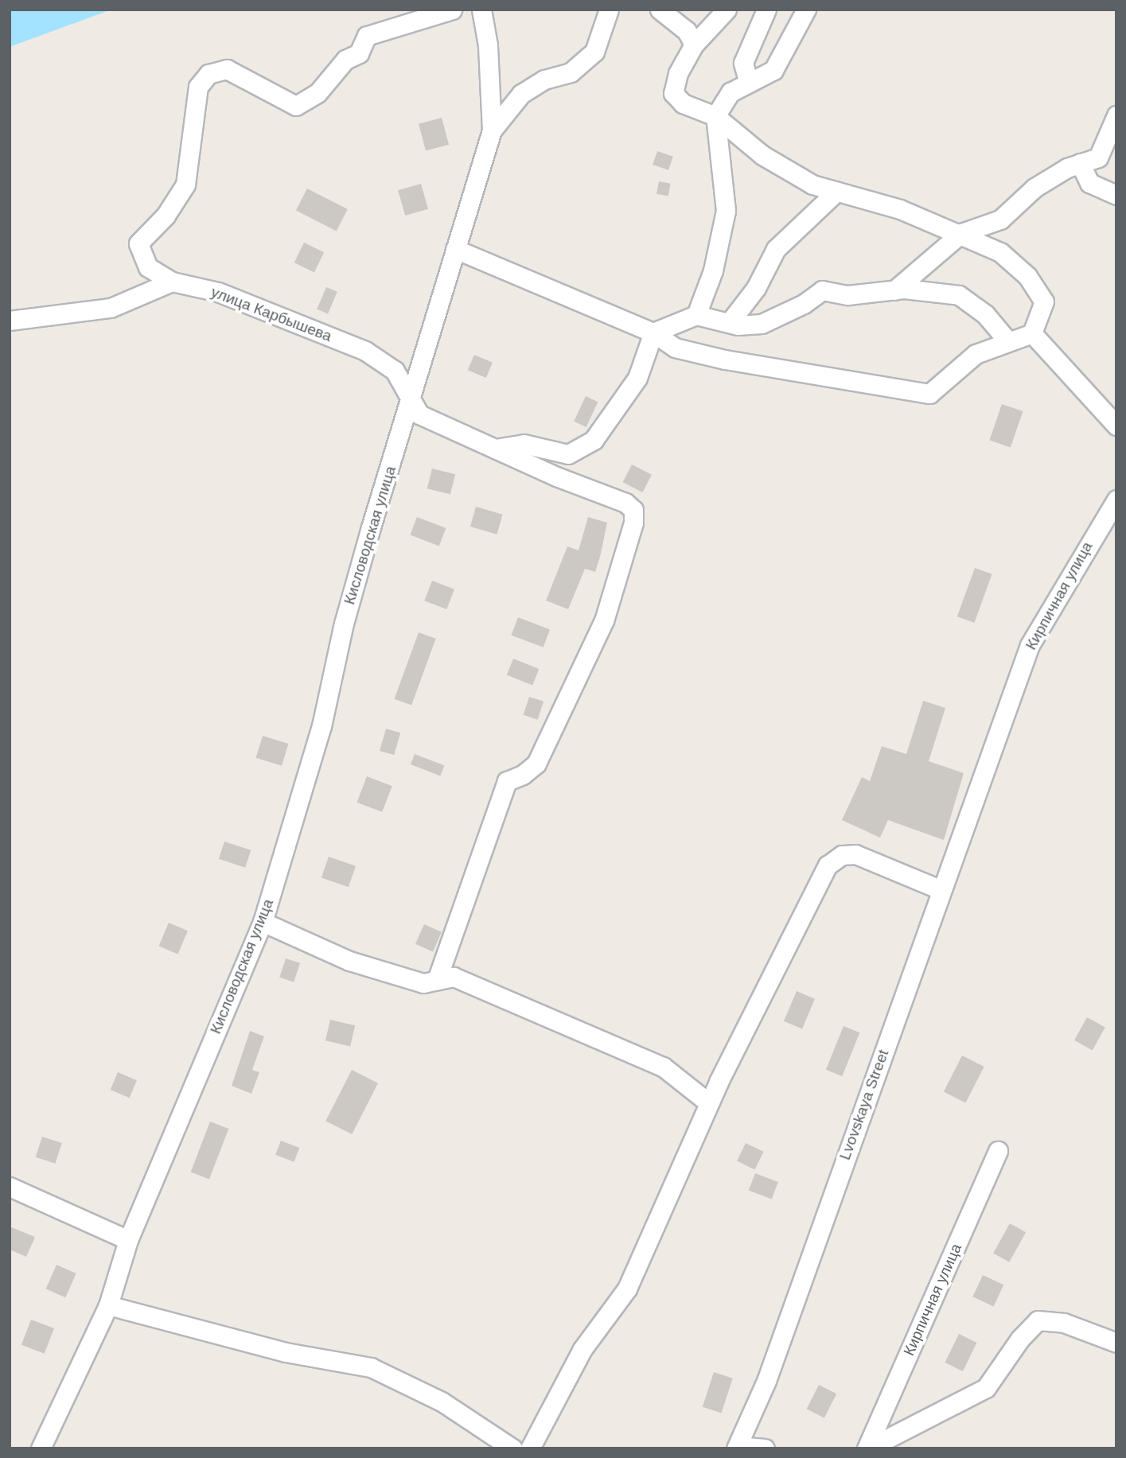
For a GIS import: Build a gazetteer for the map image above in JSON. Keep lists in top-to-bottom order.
{
  "streets": {
    "street": [
      "улица Карбышева",
      "Кисловодская улица",
      "Кирпичная улица",
      "Lvovskaya Street"
    ]
  },
  "crossings": [
    ["улица Карбышева", "Кисловодская улица"],
    ["Кирпичная улица", "Lvovskaya Street"]
  ]
}
